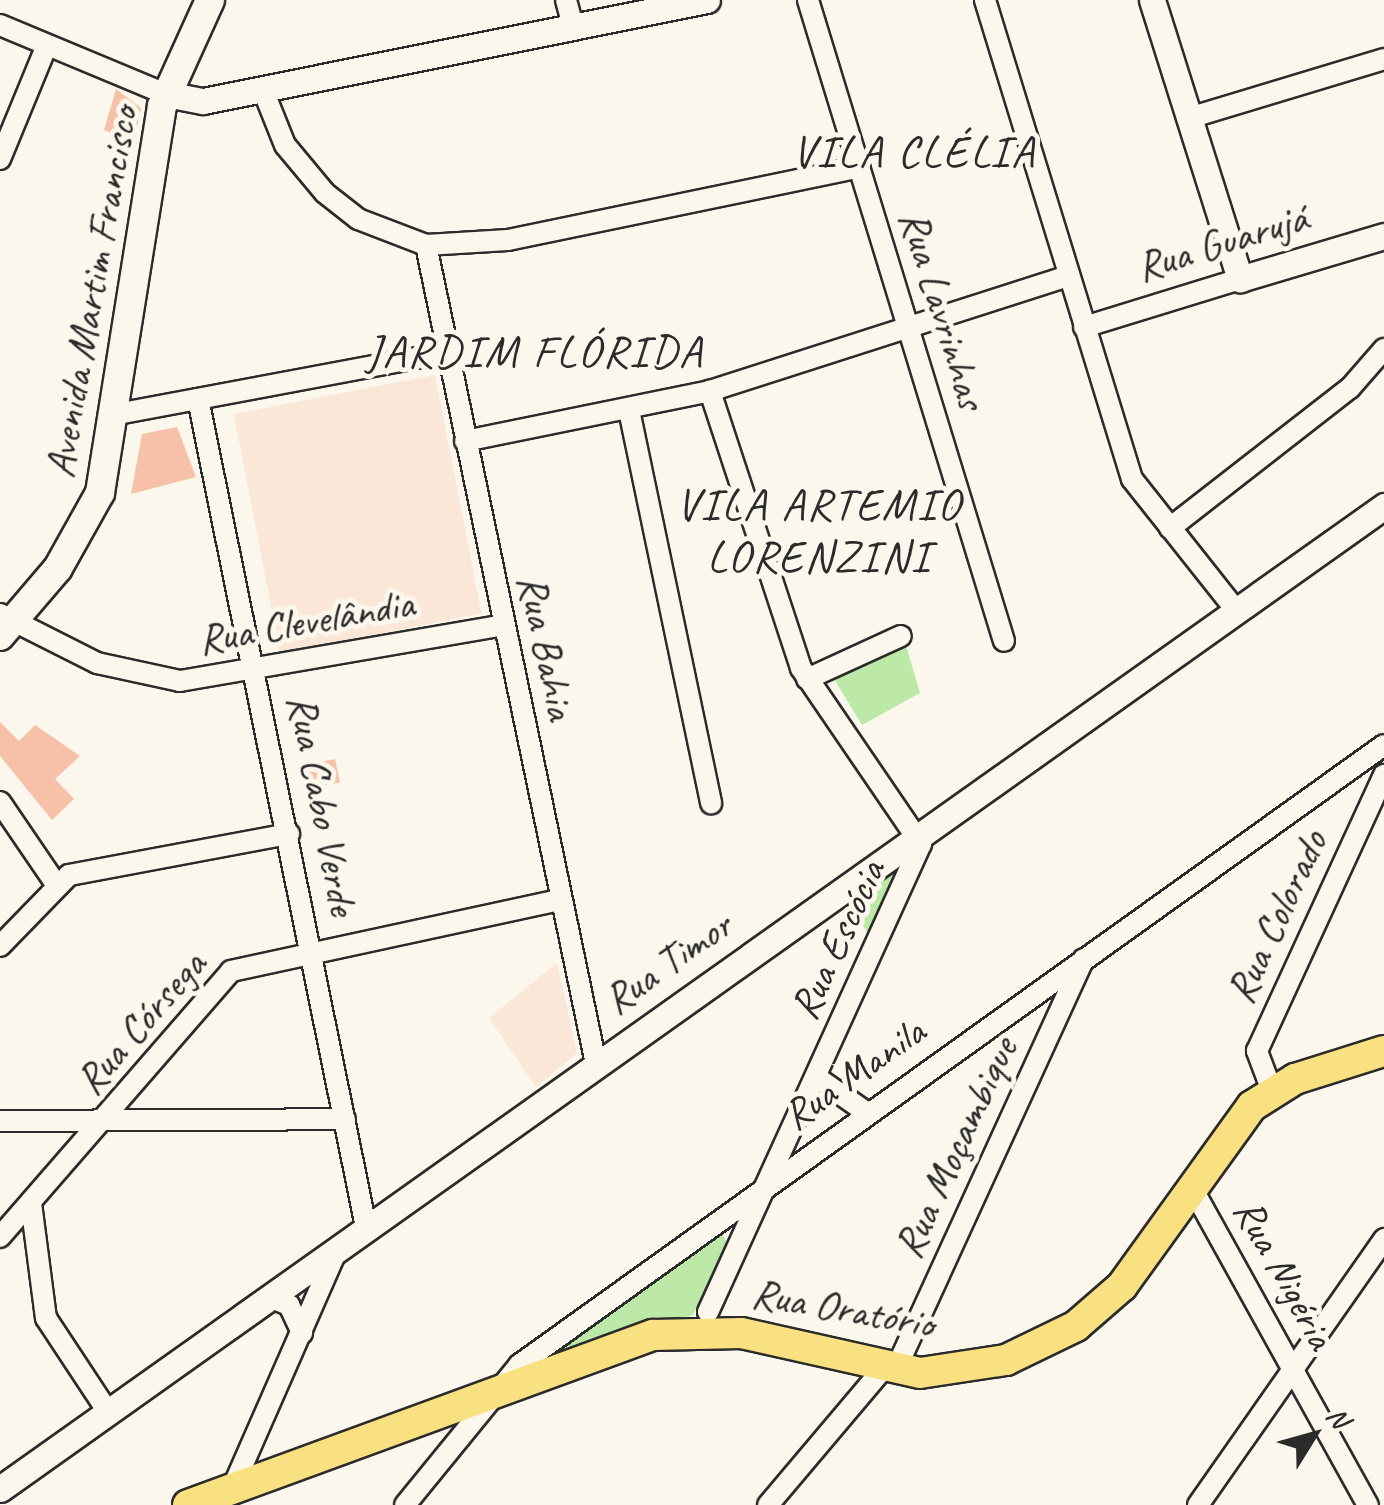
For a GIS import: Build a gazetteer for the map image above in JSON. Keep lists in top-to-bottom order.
{
  "streets": {
    "main road": ["Avenida Martim Francisco", "Rua Oratório"],
    "street": [
      "Rua Guarujá",
      "Rua Lavrinhas",
      "Rua Clevelândia",
      "Rua Bahia",
      "Rua Cabo Verde",
      "Rua Colorado",
      "Rua Escócia",
      "Rua Timor",
      "Rua Córsega",
      "Rua Manila",
      "Rua Moçambique",
      "Rua Nigéria"
    ]
  },
  "crossings": [
    ["Avenida Martim Francisco", "Rua Clevelândia"],
    ["Rua Clevelândia", "Rua Bahia"],
    ["Rua Clevelândia", "Rua Cabo Verde"],
    ["Rua Bahia", "Rua Timor"],
    ["Rua Bahia", "Rua Córsega"],
    ["Rua Cabo Verde", "Rua Timor"],
    ["Rua Cabo Verde", "Rua Córsega"],
    ["Rua Colorado", "Rua Oratório"],
    ["Rua Escócia", "Rua Timor"],
    ["Rua Escócia", "Rua Manila"],
    ["Rua Manila", "Rua Moçambique"],
    ["Rua Manila", "Rua Oratório"],
    ["Rua Moçambique", "Rua Oratório"],
    ["Rua Nigéria", "Rua Oratório"]
  ],
  "districts": ["VILA CLÉLIA", "JARDIM FLÓRIDA", "VILA ARTEMIO LORENZINI"],
  "north": "top right"
}
